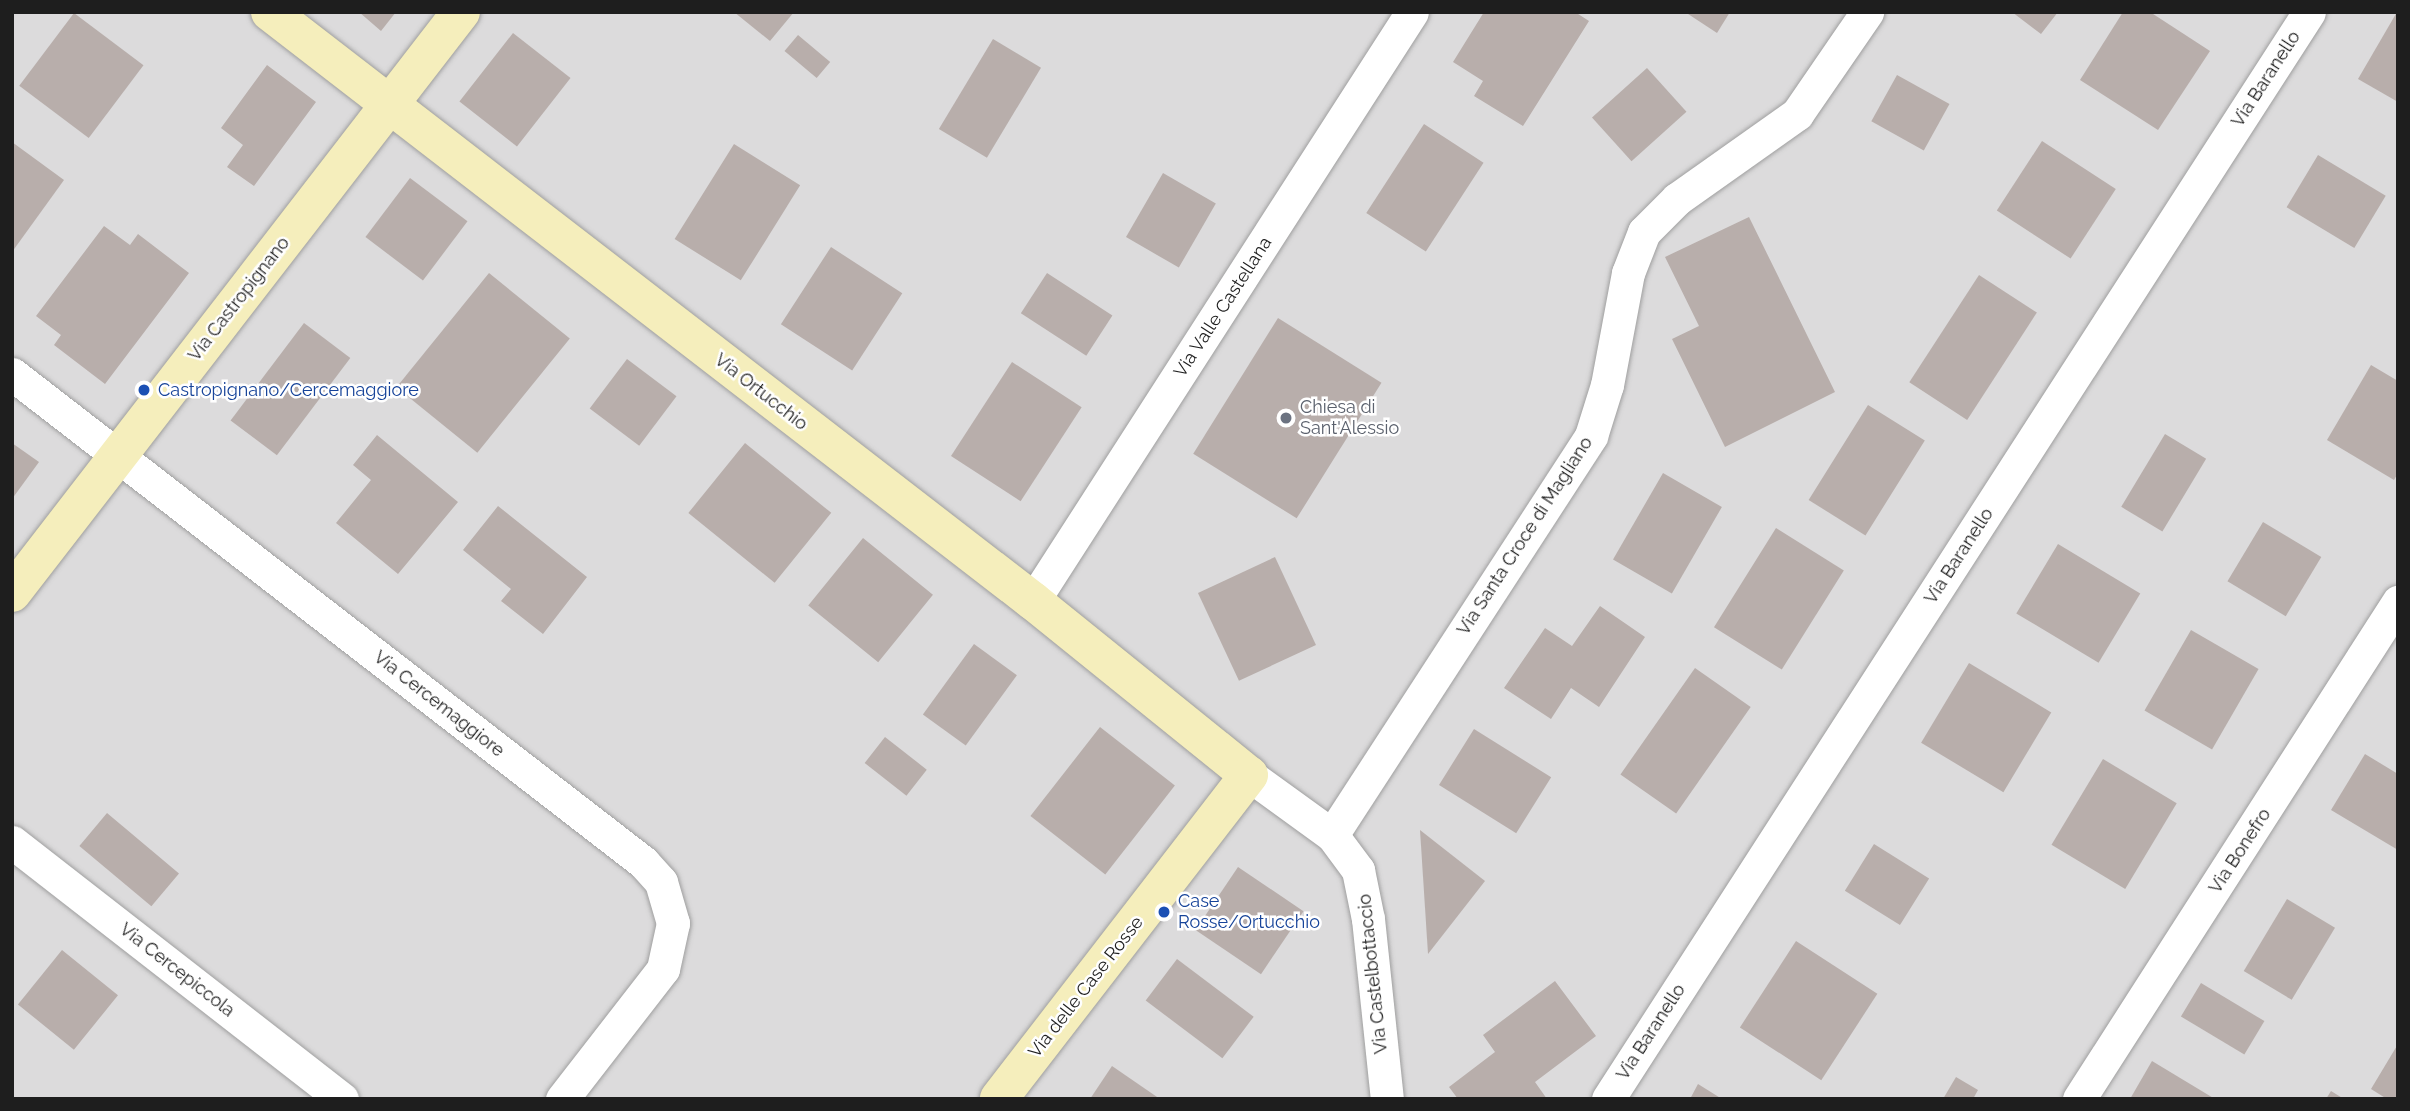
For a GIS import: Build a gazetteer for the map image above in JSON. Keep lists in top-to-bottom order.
{
  "streets": {
    "street": [
      "Via Baranello",
      "Via Castropignano",
      "Via Valle Castellana",
      "Via Ortucchio",
      "Via Santa Croce di Magliano",
      "Via Cercemaggiore",
      "Via Bonefro",
      "Via Cercepiccola",
      "Via Castelbottaccio",
      "Via delle Case Rosse"
    ]
  },
  "crossings": [
    ["Via Castropignano", "Via Ortucchio"],
    ["Via Castropignano", "Via Cercemaggiore"],
    ["Via Valle Castellana", "Via Ortucchio"],
    ["Via Ortucchio", "Via Castelbottaccio"],
    ["Via Ortucchio", "Via delle Case Rosse"],
    ["Via Santa Croce di Magliano", "Via Castelbottaccio"],
    ["Via Castelbottaccio", "Via delle Case Rosse"]
  ],
  "places": ["Castropignano/Cercemaggiore", "Chiesa di Sant'Alessio", "Case Rosse/Ortucchio"]
}
